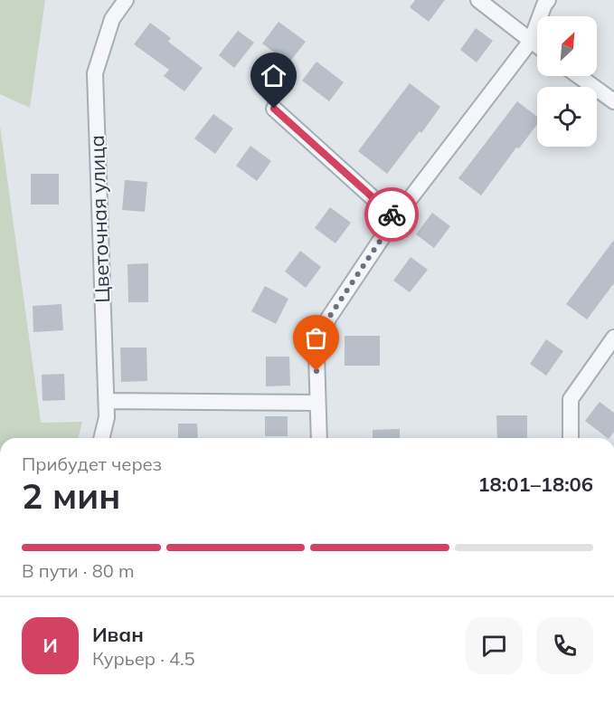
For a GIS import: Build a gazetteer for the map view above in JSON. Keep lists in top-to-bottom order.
{
  "streets": {
    "street": ["Цветочная улица"]
  },
  "north": "top right",
  "page": {
    "heading": ["2 мин", "Прибудет через", "18:01–18:06"],
    "panel": ["Иван", "Курьер · 4.5"],
    "bar": "В пути · 80 m",
    "round": "И"
  }
}
